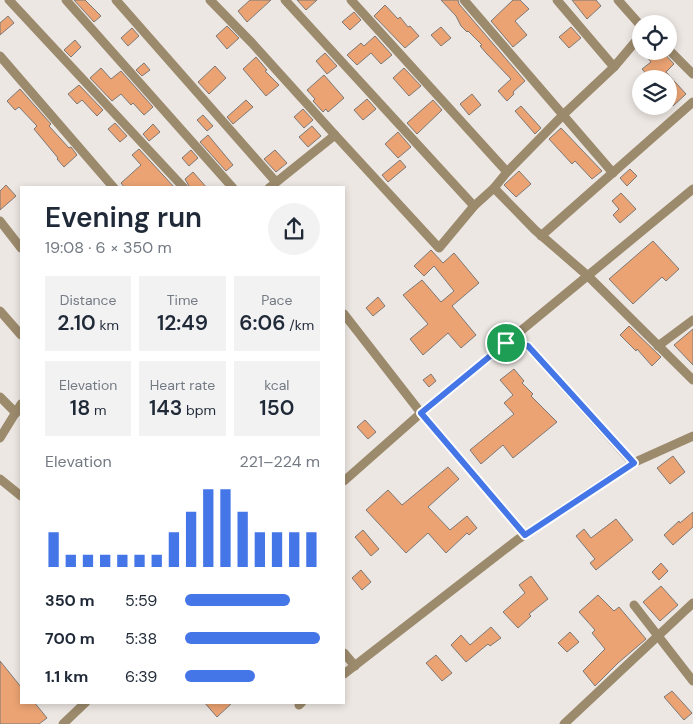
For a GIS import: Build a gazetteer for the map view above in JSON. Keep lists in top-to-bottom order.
{
  "page": {
    "heading": ["Evening run", "19:08 · 6 × 350 m"],
    "stats": [
      ["Distance", "2.10 km"],
      ["Time", "12:49"],
      ["Pace", "6:06 /km"],
      ["Elevation", "18 m"],
      ["Heart rate", "143 bpm"],
      ["kcal", "150"]
    ],
    "chart": ["Elevation", "221–224 m"],
    "list": [
      {
        "name": "350 m",
        "note": "5:59"
      },
      {
        "name": "700 m",
        "note": "5:38"
      },
      {
        "name": "1.1 km",
        "note": "6:39"
      }
    ]
  }
}
